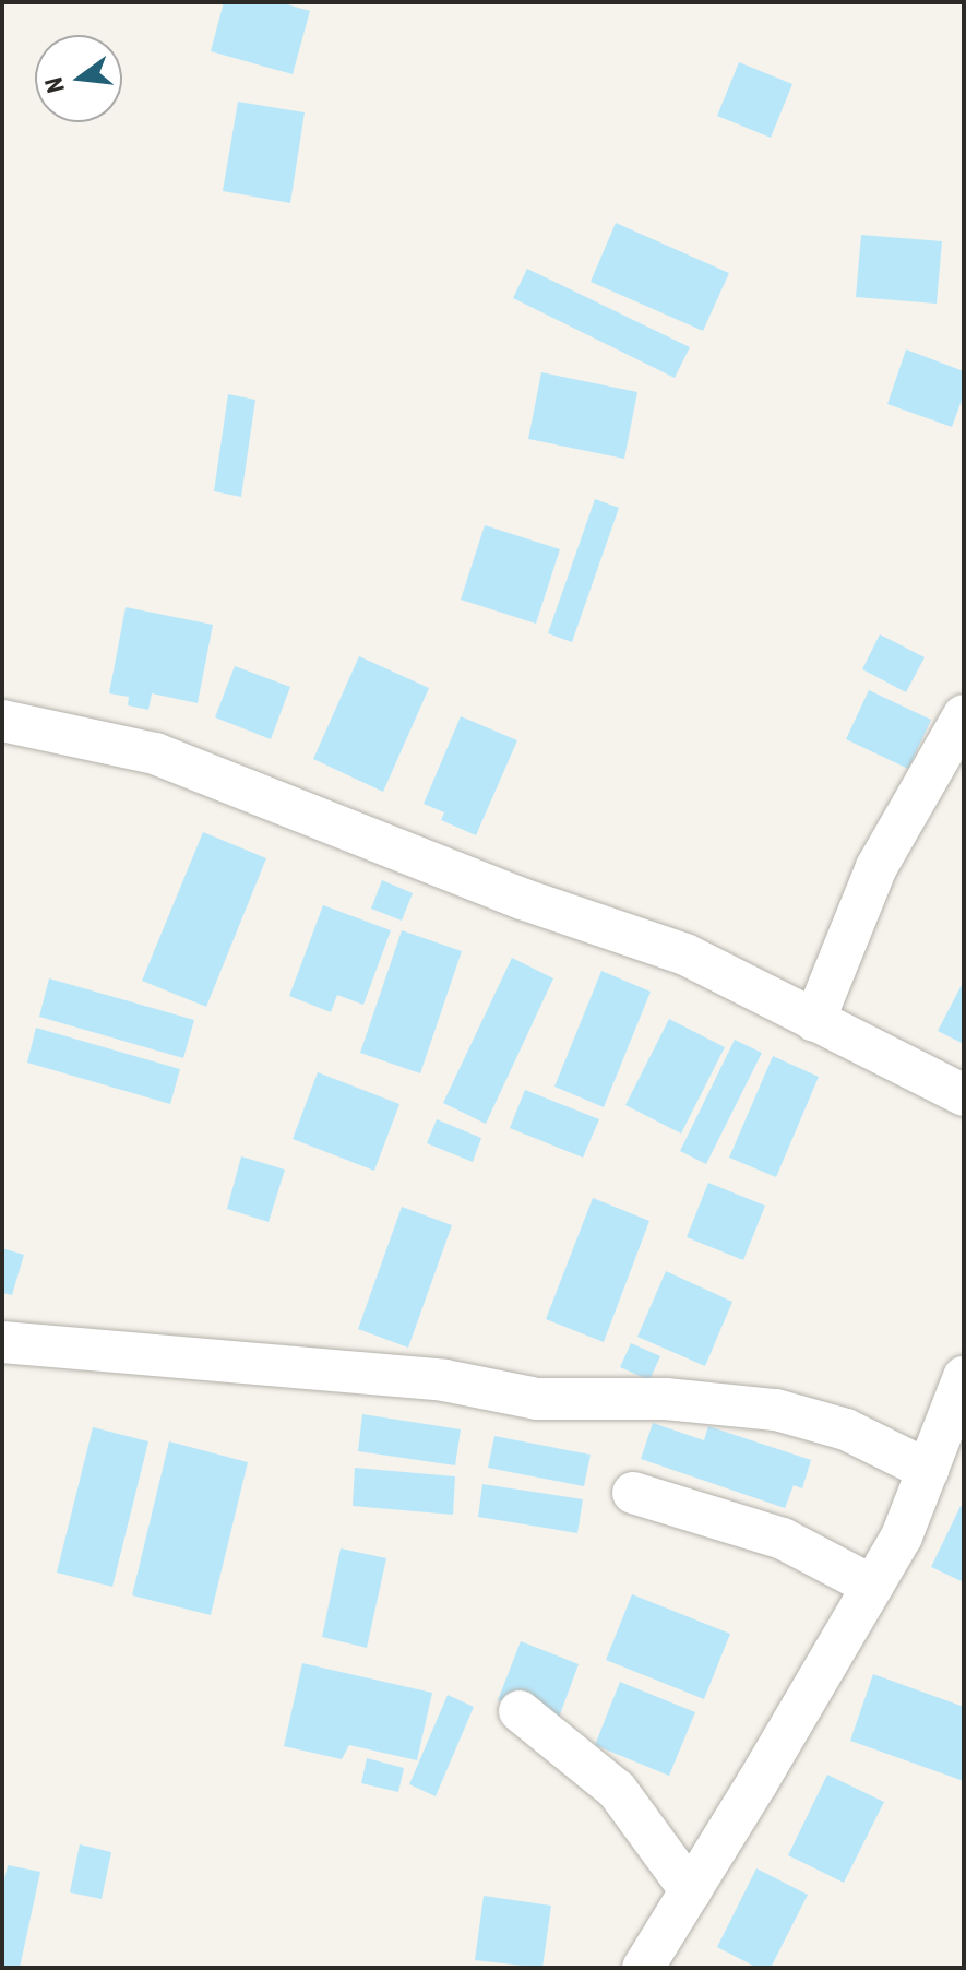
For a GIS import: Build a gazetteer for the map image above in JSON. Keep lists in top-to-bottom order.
{
  "north": "left"
}
